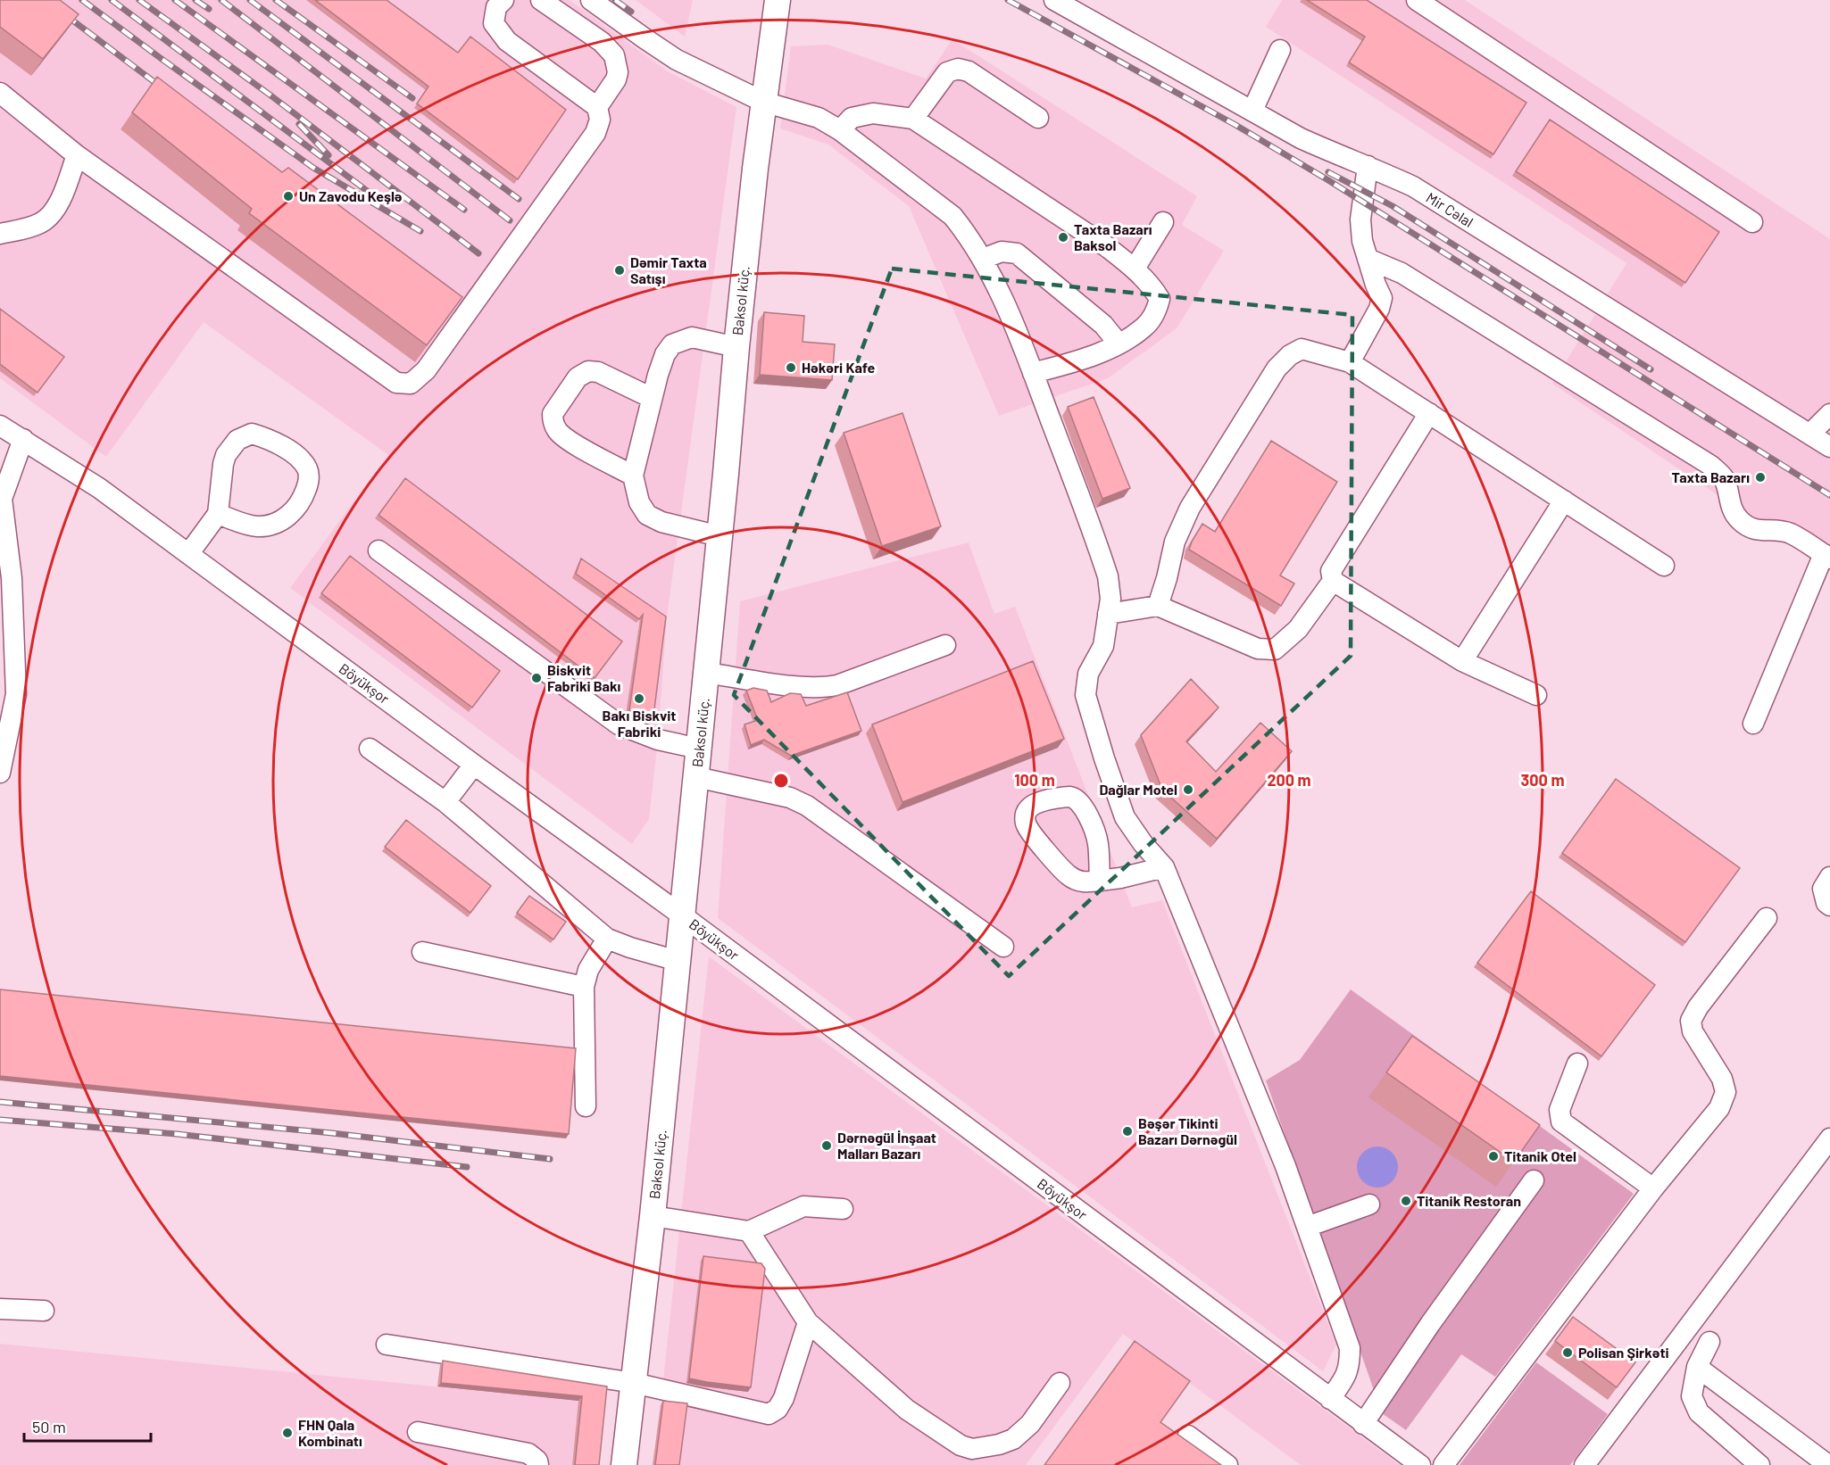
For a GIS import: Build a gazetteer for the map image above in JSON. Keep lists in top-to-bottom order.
{
  "streets": {
    "main road": ["Baksol küç."],
    "street": ["Mir Cəlal", "Böyükşor"]
  },
  "crossings": [
    ["Baksol küç.", "Böyükşor"]
  ],
  "places": [
    "Un Zavodu Keşlə",
    "Taxta Bazarı Baksol",
    "Dəmir Taxta Satışı",
    "Həkəri Kafe",
    "Taxta Bazarı",
    "Biskvit Fabriki Bakı",
    "Bakı Biskvit Fabriki",
    "Dağlar Motel",
    "Bəşər Tikinti Bazarı Dərnəgül",
    "Dərnəgül İnşaat Malları Bazarı",
    "Titanik Otel",
    "Titanik Restoran",
    "Polisan Şirkəti",
    "FHN Qala Kombinatı"
  ],
  "scale_bar": "50 m",
  "rings": ["100 m", "200 m", "300 m"]
}
